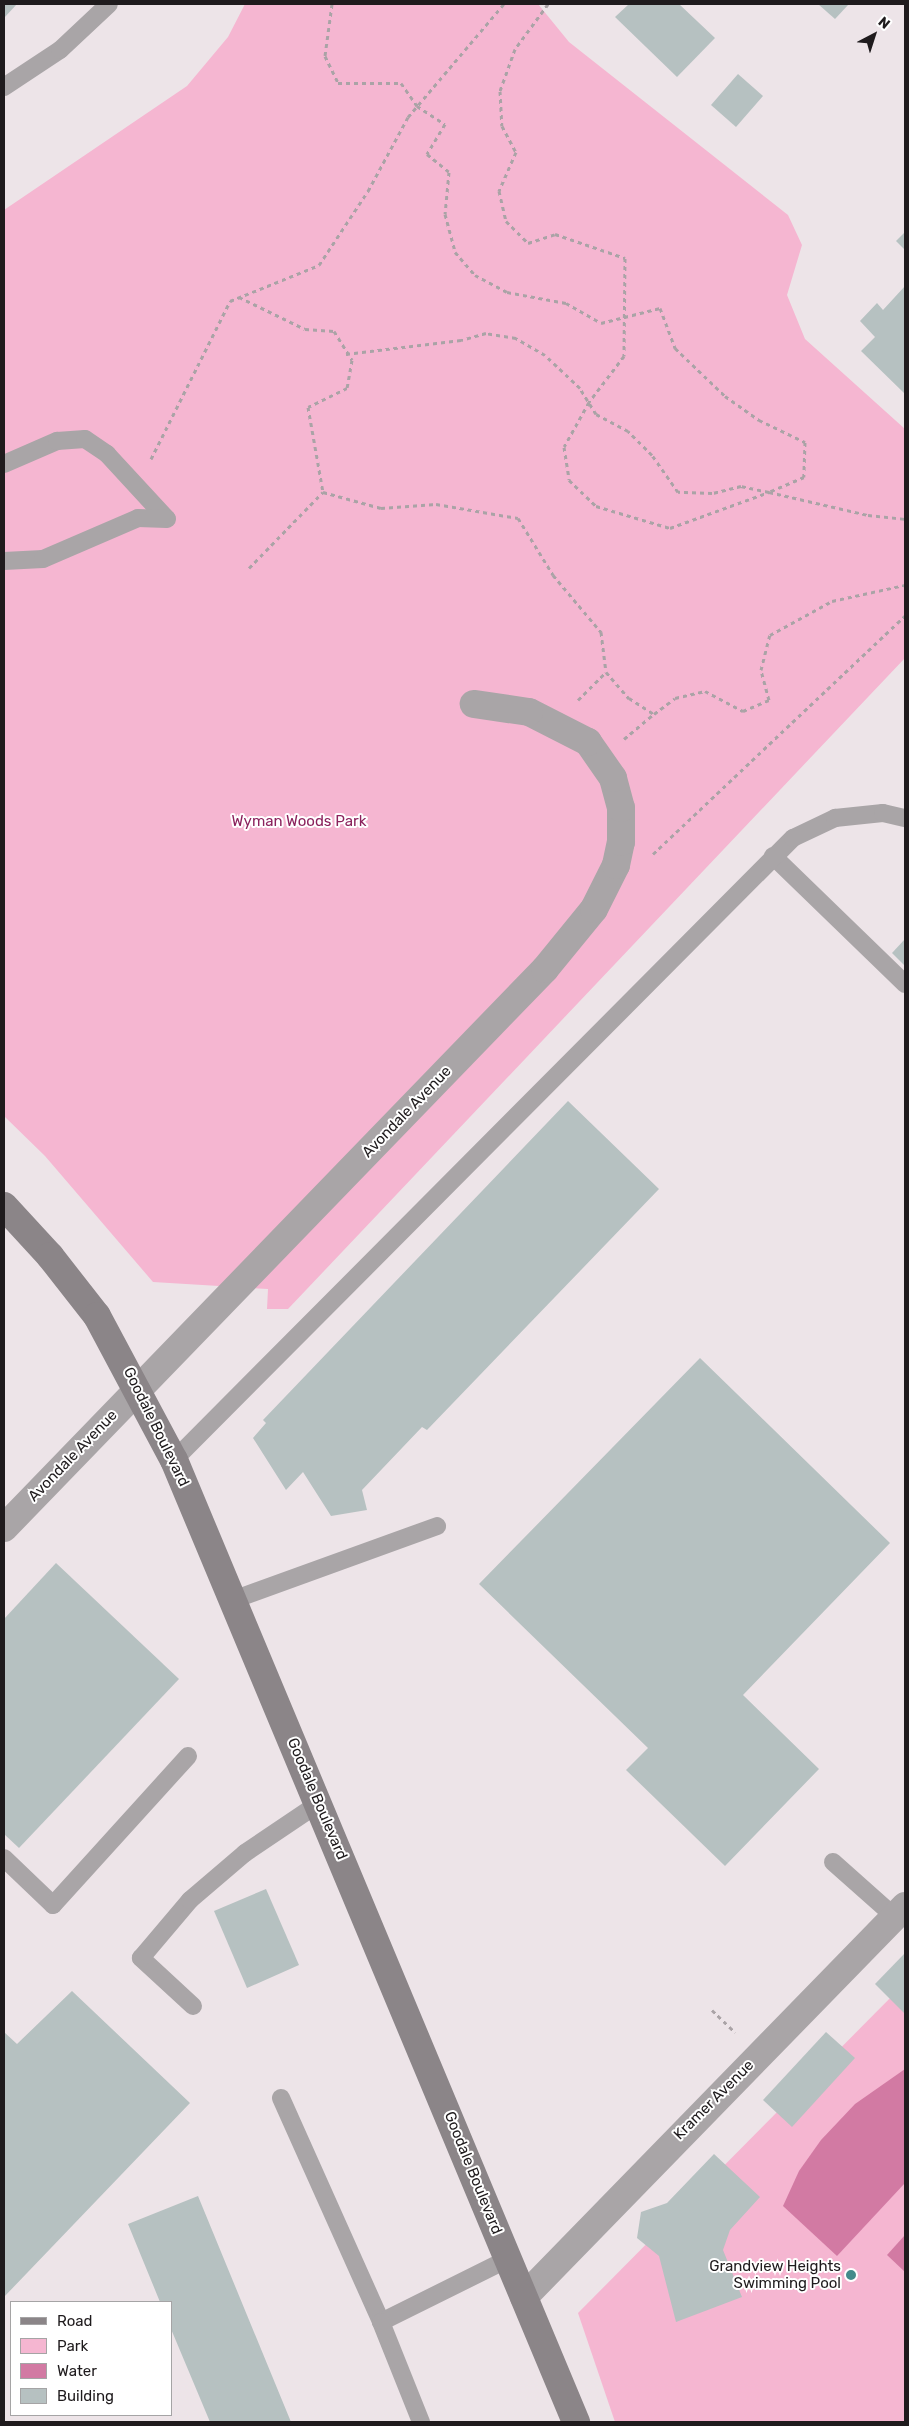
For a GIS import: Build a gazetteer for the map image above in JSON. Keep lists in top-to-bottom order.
{
  "streets": {
    "main road": ["Goodale Boulevard"],
    "street": ["Avondale Avenue", "Kramer Avenue"]
  },
  "crossings": [
    ["Avondale Avenue", "Goodale Boulevard"],
    ["Goodale Boulevard", "Kramer Avenue"]
  ],
  "parks": ["Wyman Woods Park"],
  "places": ["Grandview Heights Swimming Pool"],
  "legend": [
    "Road",
    "Park",
    "Water",
    "Building"
  ],
  "north": "top right"
}
